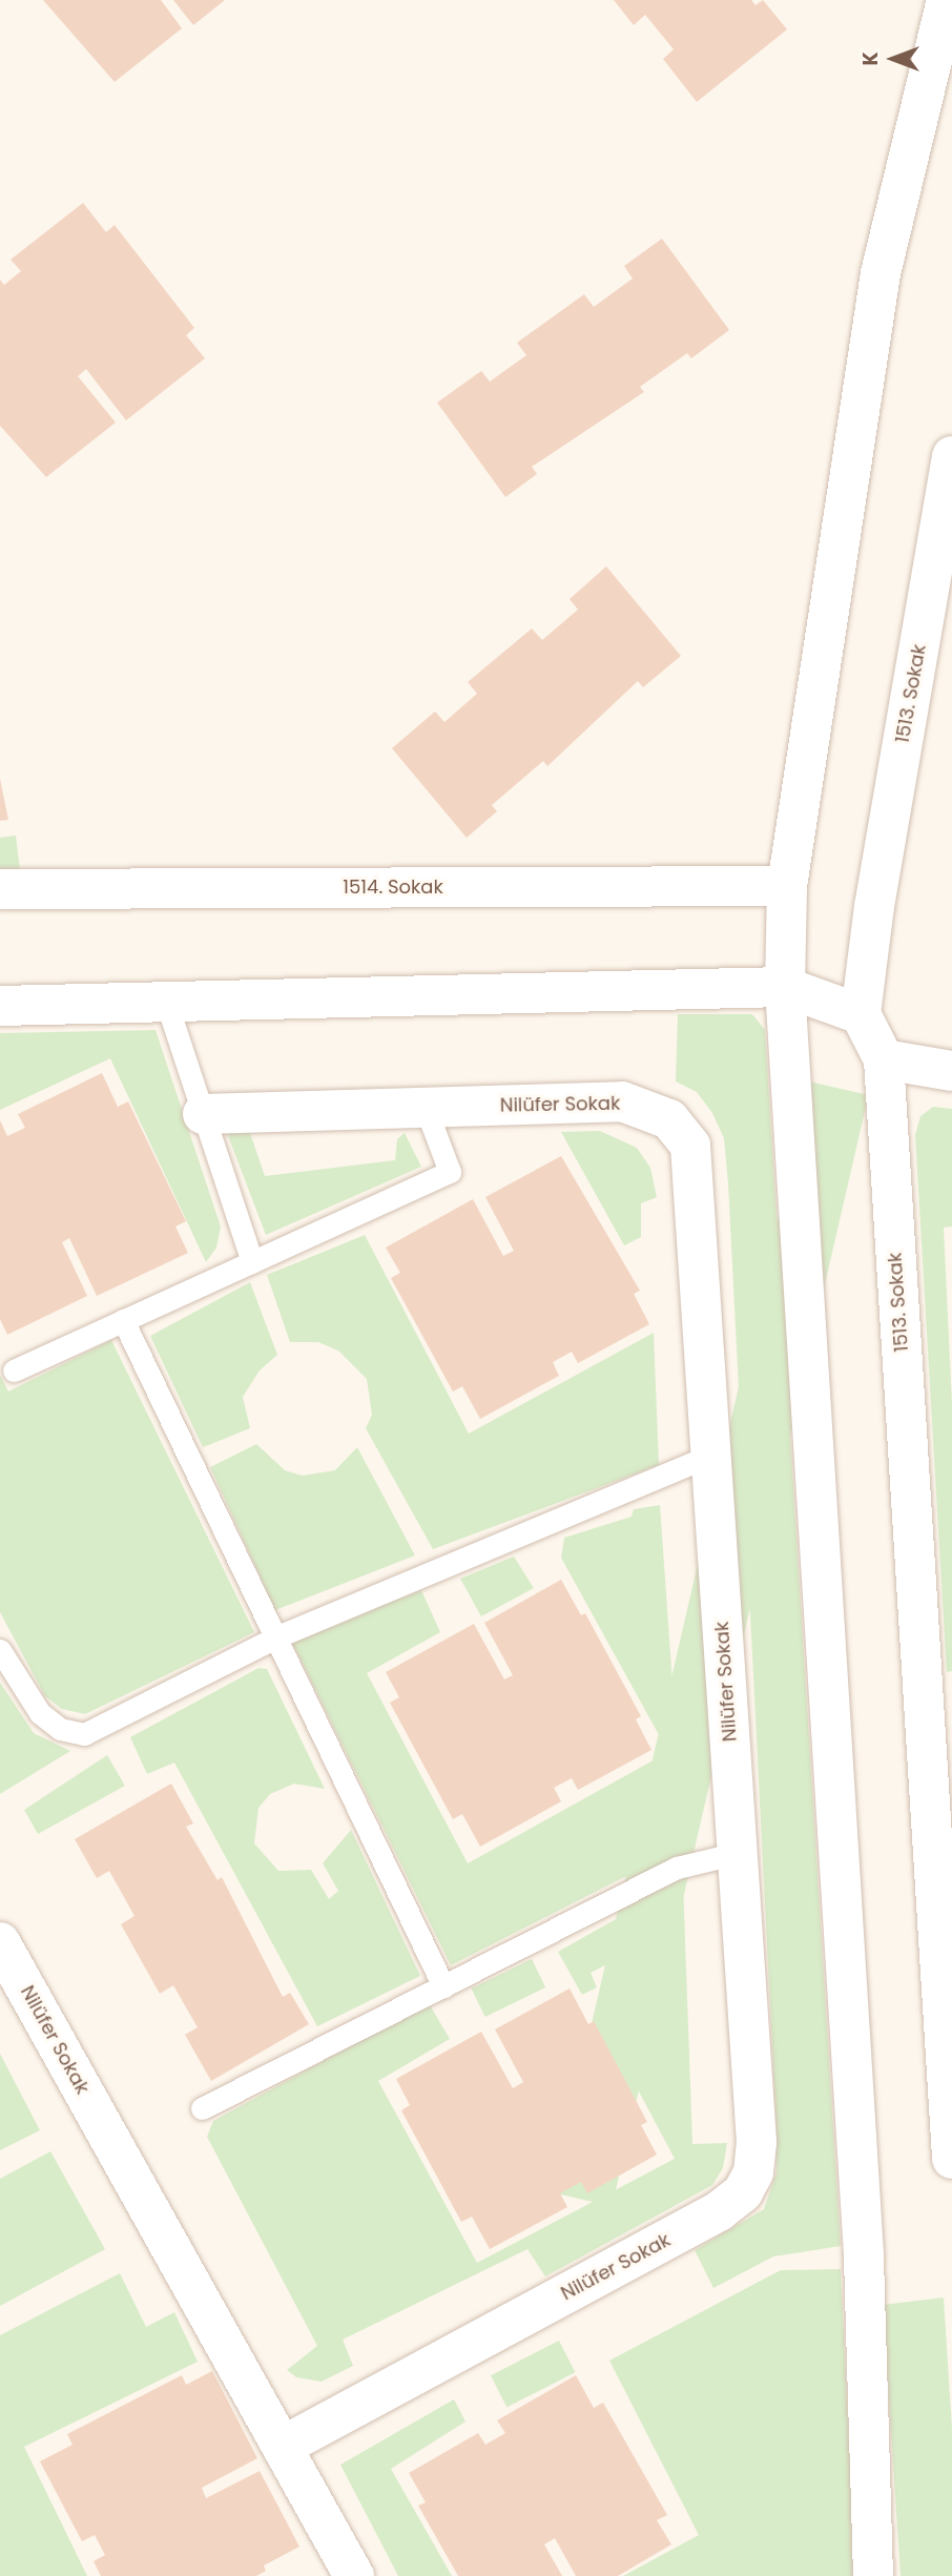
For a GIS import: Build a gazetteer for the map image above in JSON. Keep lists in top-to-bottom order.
{
  "streets": {
    "street": ["1513. Sokak", "1514. Sokak", "Nilüfer Sokak"]
  },
  "north": "left"
}
